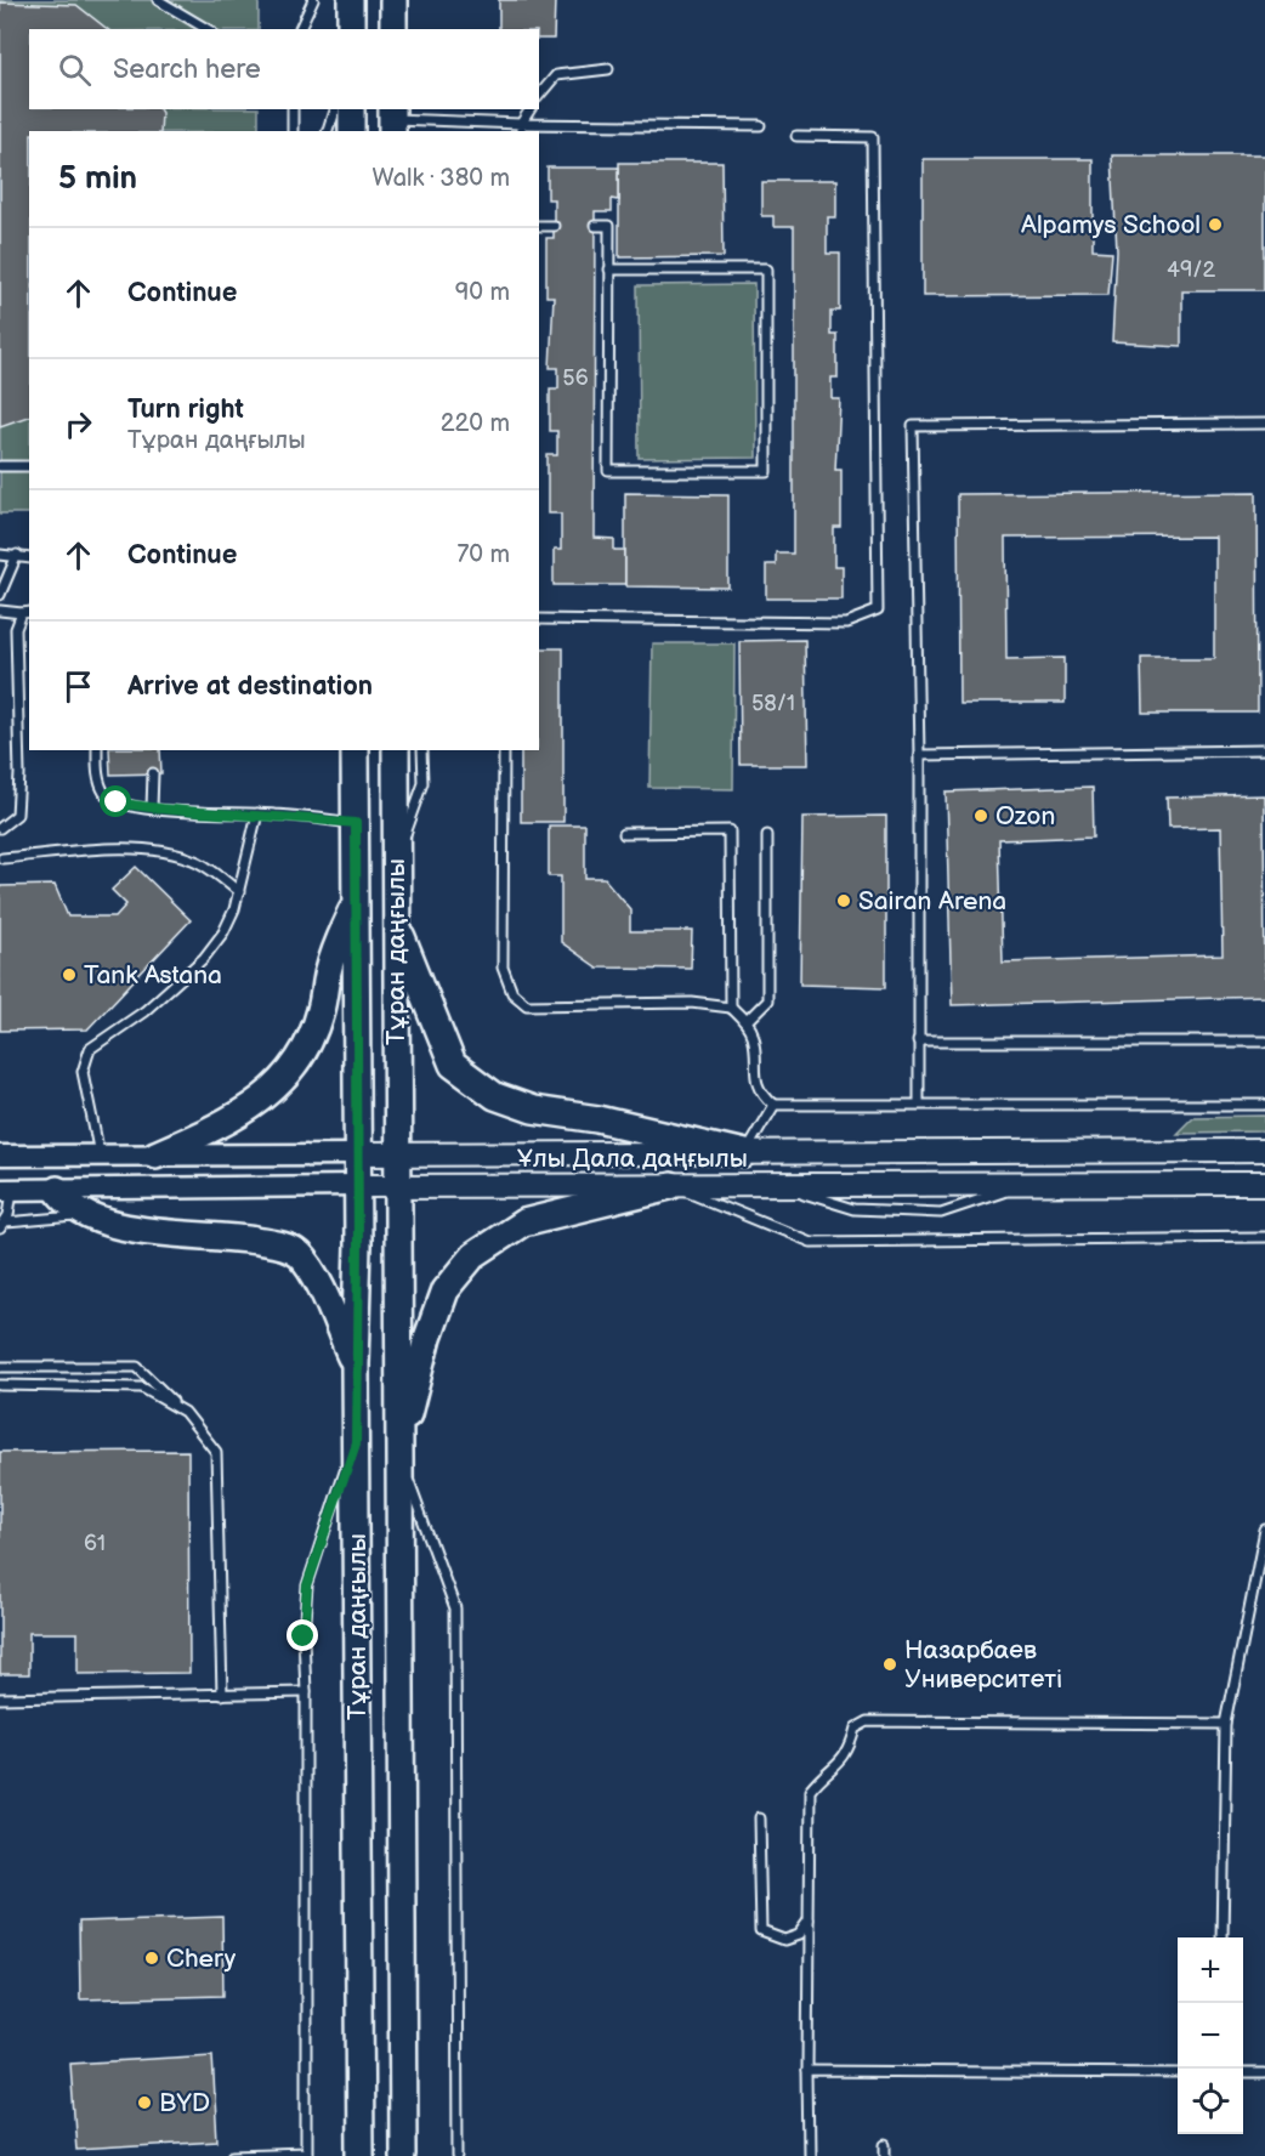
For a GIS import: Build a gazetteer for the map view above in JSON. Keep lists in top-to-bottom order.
{
  "streets": {
    "main road": ["Тұран даңғылы", "Ұлы Дала даңғылы"]
  },
  "crossings": [
    ["Тұран даңғылы", "Ұлы Дала даңғылы"]
  ],
  "places": [
    "Alpamys School",
    "Ozon",
    "Sairan Arena",
    "Tank Astana",
    "Назарбаев Университеті",
    "Chery",
    "BYD"
  ],
  "house_numbers": [
    "49/2",
    "56",
    "58/1",
    "61"
  ],
  "page": {
    "search": "Search here",
    "heading": ["5 min", "Walk · 380 m"],
    "list": [
      ["Continue", "90 m"],
      ["Turn right", "Тұран даңғылы", "220 m"],
      ["Continue", "70 m"],
      "Arrive at destination"
    ],
    "map_buttons": ["+", "−"]
  }
}
